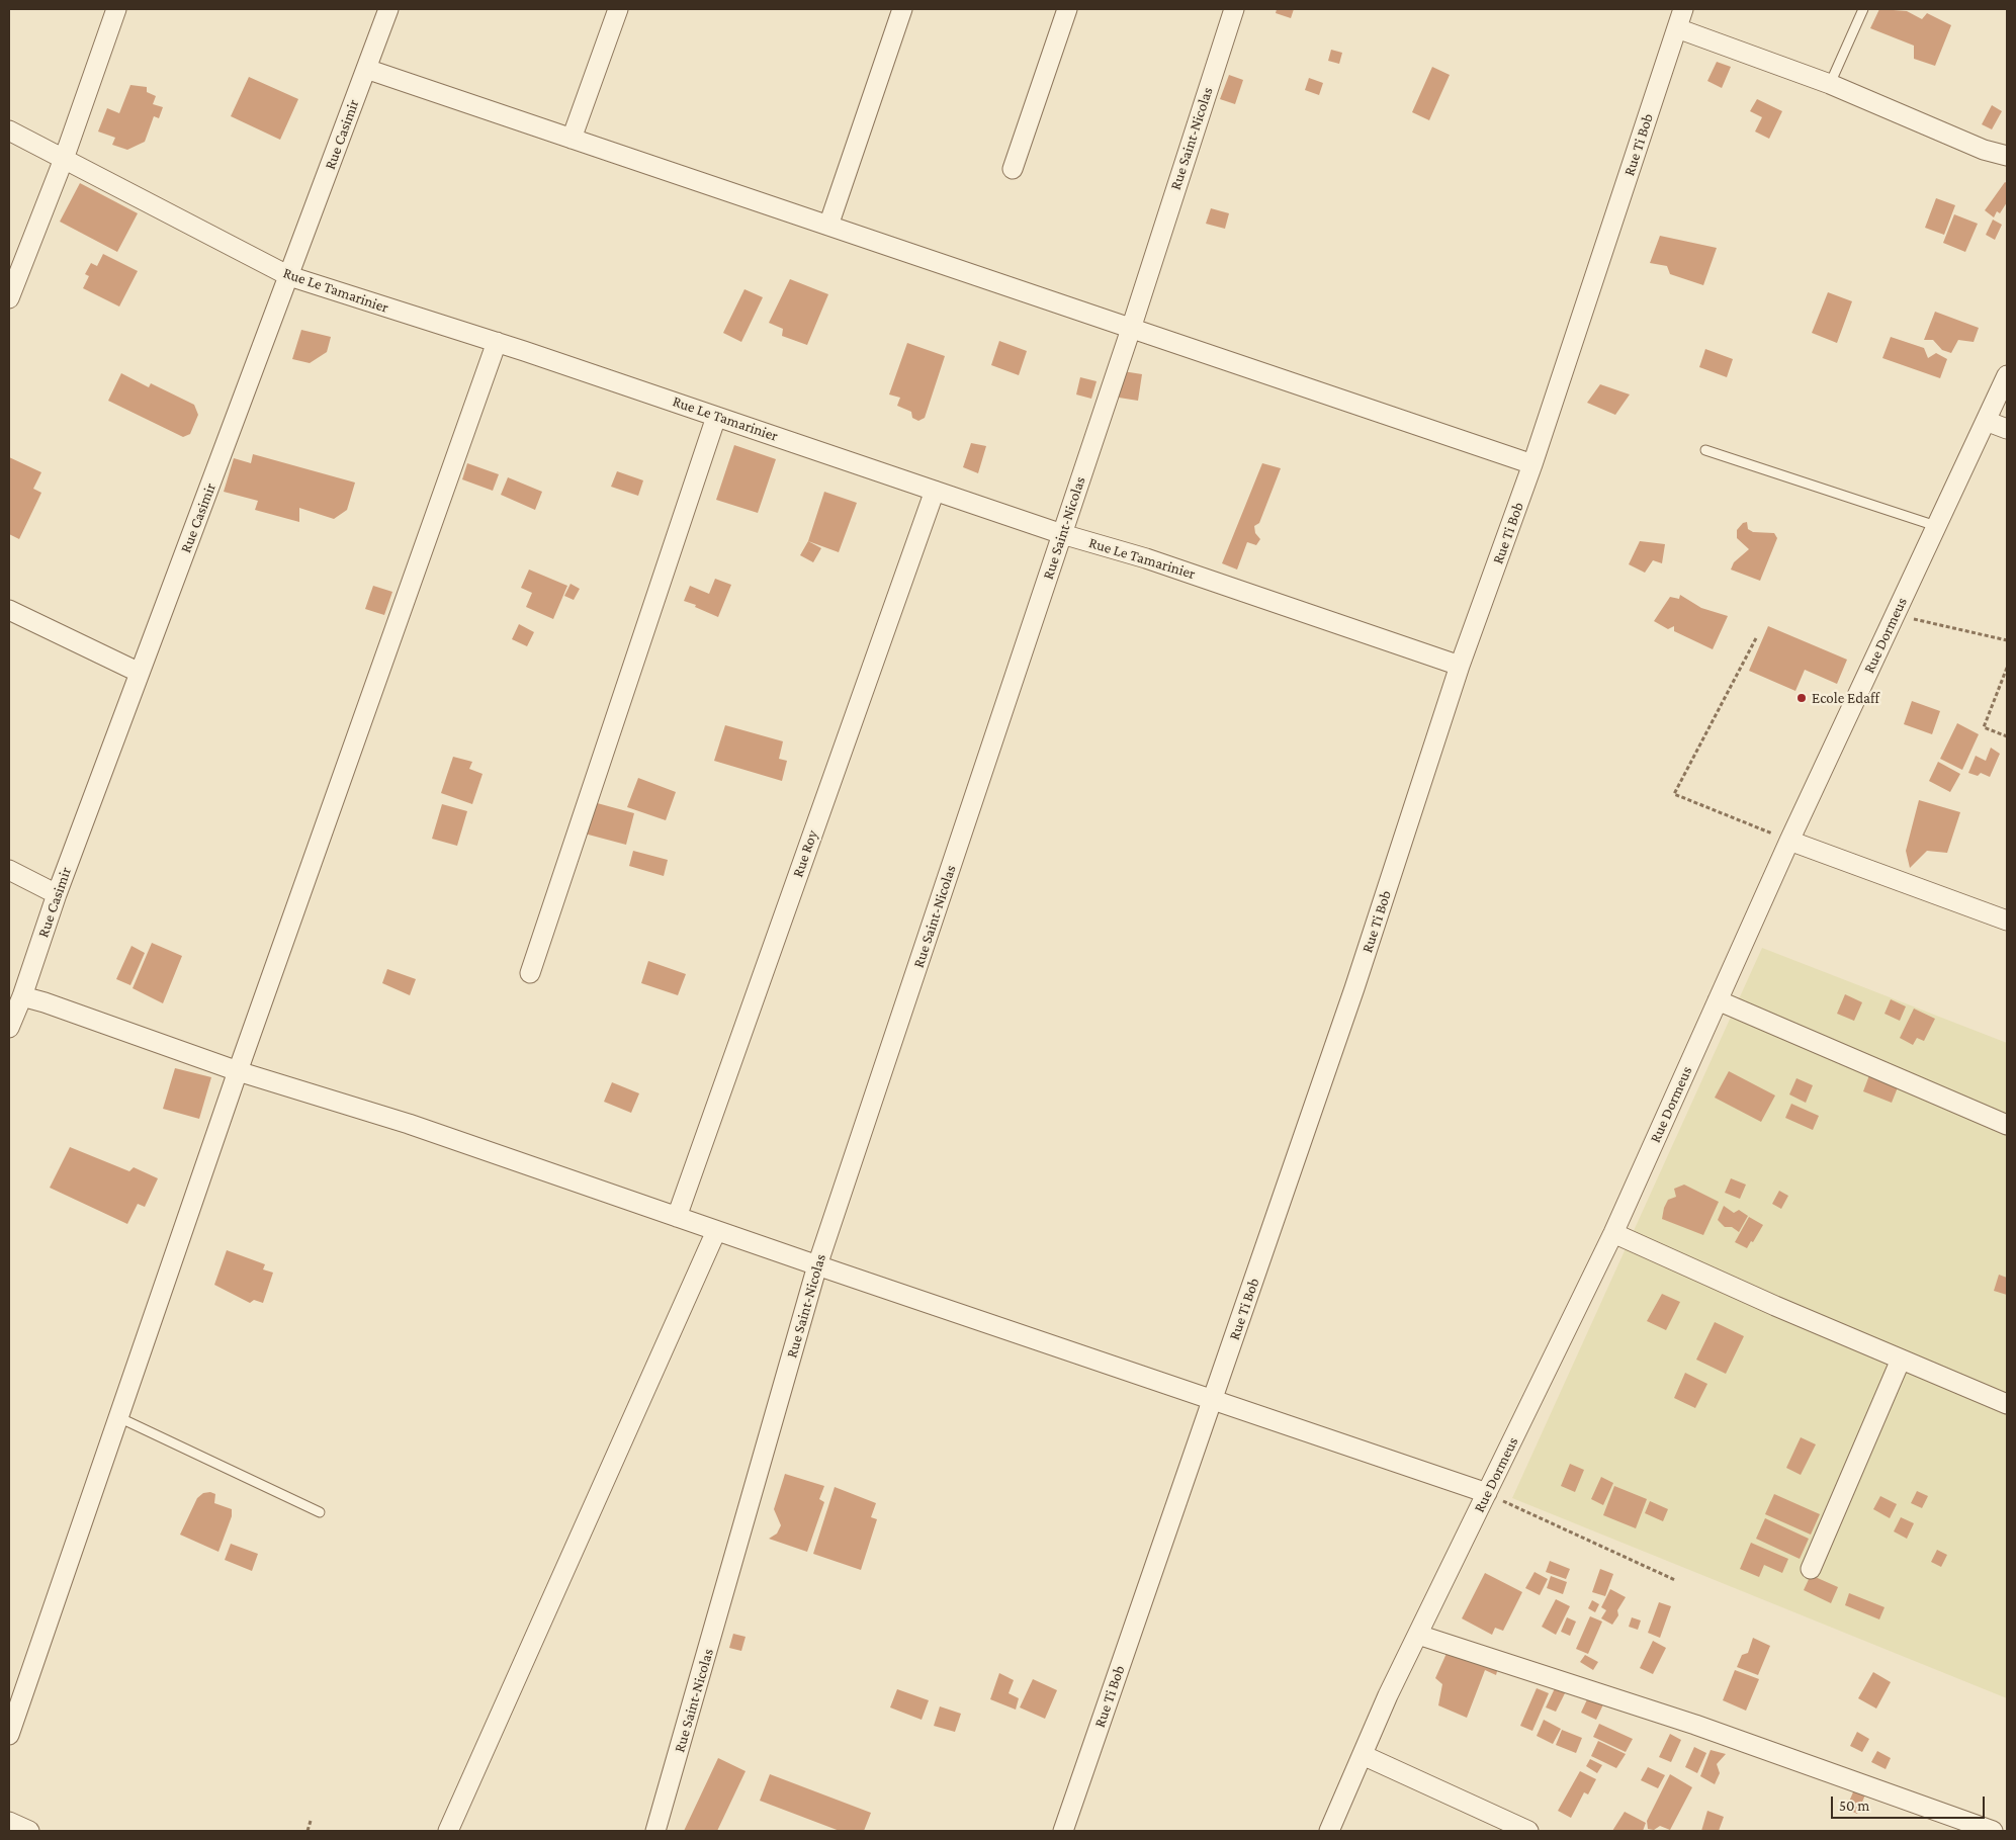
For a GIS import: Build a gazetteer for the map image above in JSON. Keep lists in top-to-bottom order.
{
  "streets": {
    "street": [
      "Rue Casimir",
      "Rue Saint-Nicolas",
      "Rue Ti Bob",
      "Rue Le Tamarinier",
      "Rue Dormeus",
      "Rue Roy"
    ]
  },
  "crossings": [
    ["Rue Casimir", "Rue Le Tamarinier"],
    ["Rue Saint-Nicolas", "Rue Le Tamarinier"],
    ["Rue Ti Bob", "Rue Le Tamarinier"],
    ["Rue Le Tamarinier", "Rue Roy"]
  ],
  "places": ["Ecole Edaff"],
  "scale_bar": "50 m"
}
